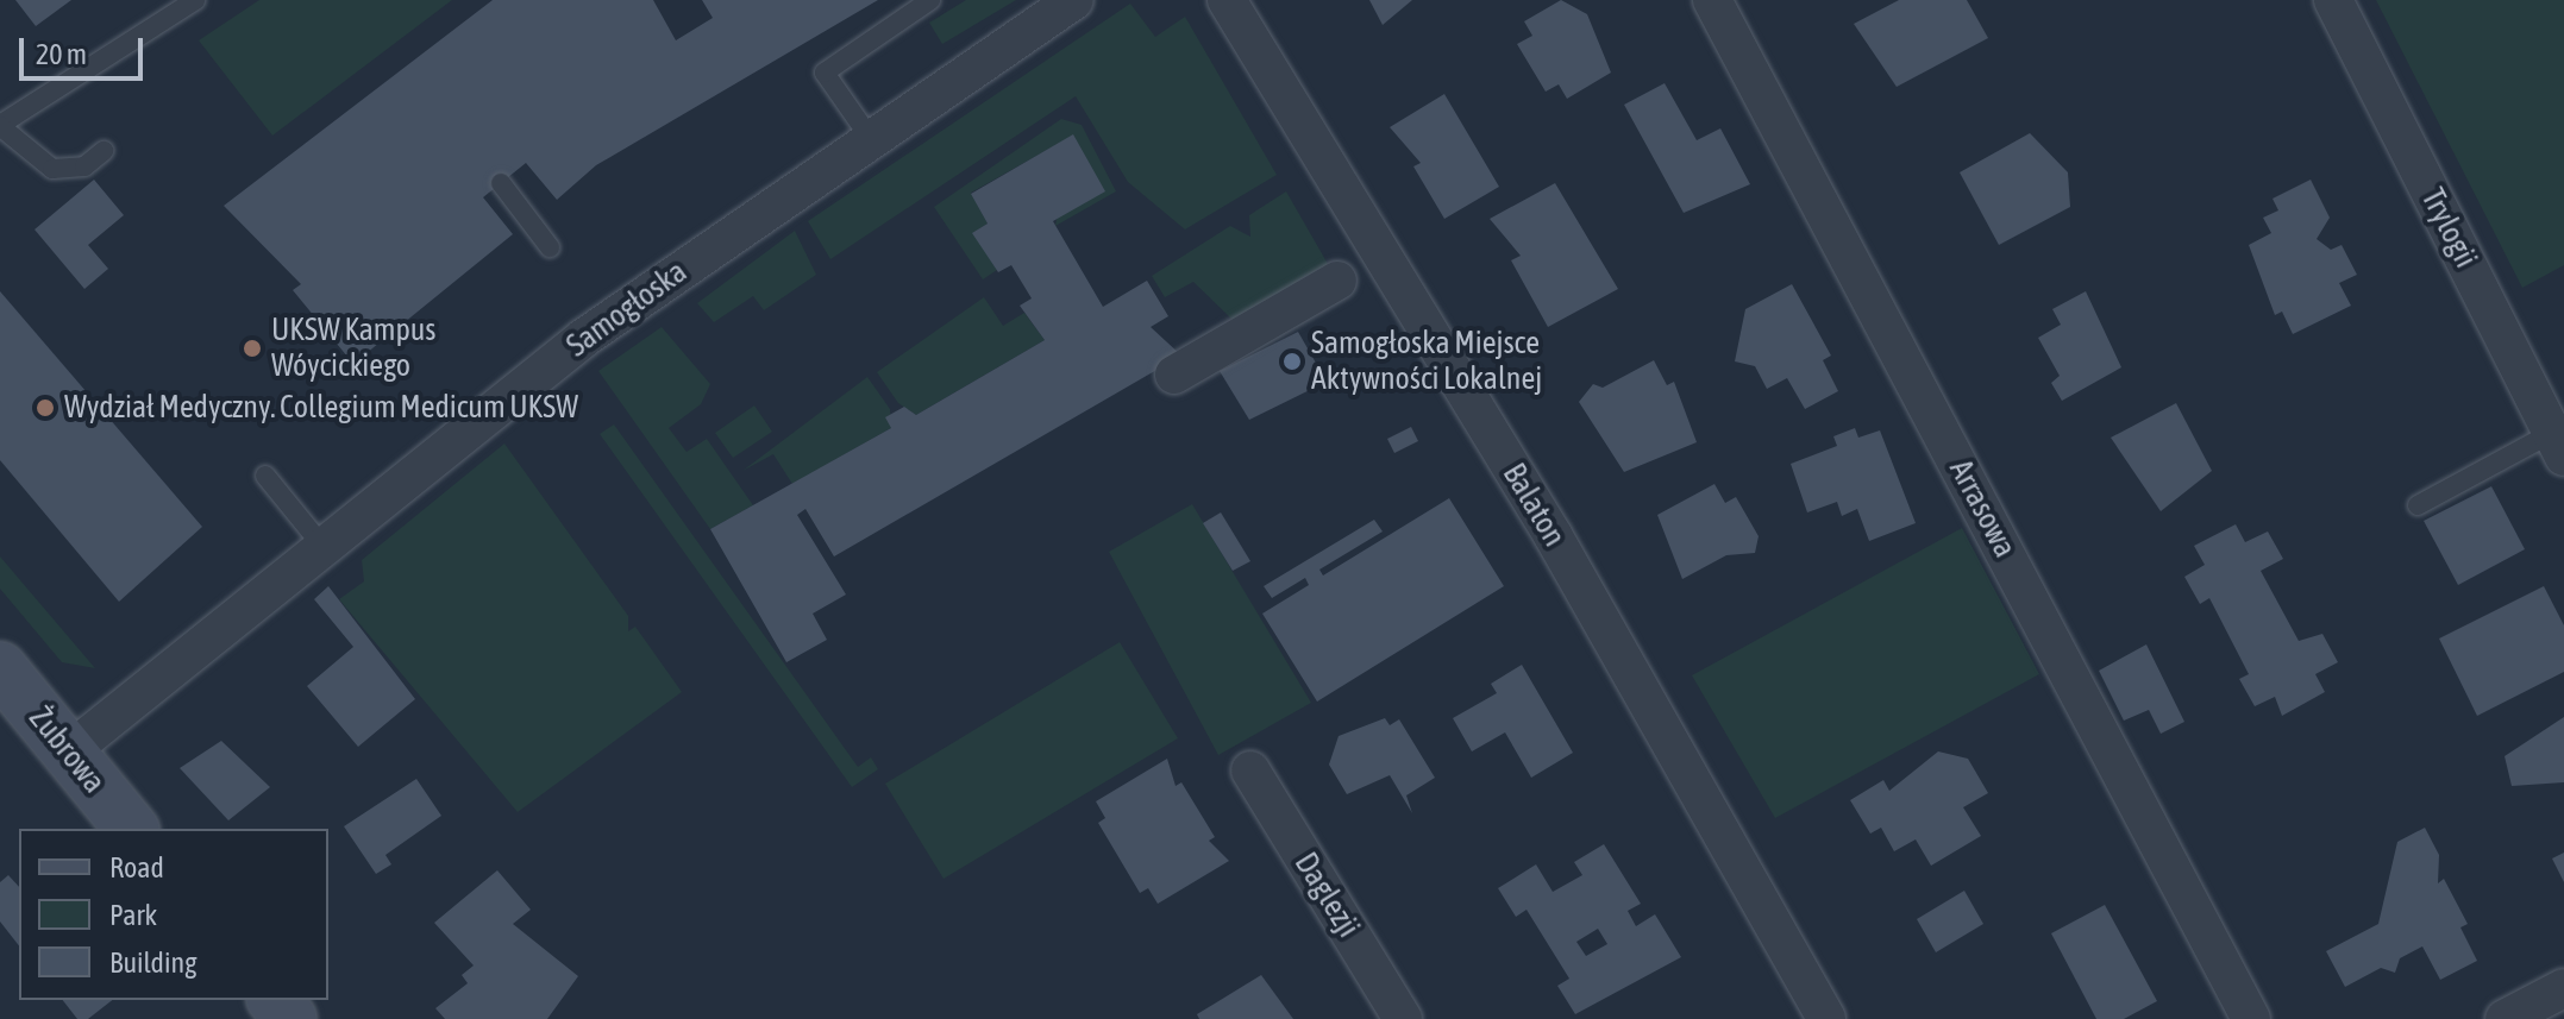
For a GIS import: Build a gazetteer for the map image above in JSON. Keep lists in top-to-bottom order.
{
  "streets": {
    "street": [
      "Trylogii",
      "Samogłoska",
      "Balaton",
      "Arrasowa",
      "Żubrowa",
      "Daglezji"
    ]
  },
  "crossings": [
    ["Samogłoska", "Żubrowa"]
  ],
  "places": ["UKSW Kampus Wóycickiego", "Samogłoska Miejsce Aktywności Lokalnej", "Wydział Medyczny. Collegium Medicum UKSW"],
  "legend": ["Road", "Park", "Building"],
  "scale_bar": "20 m"
}
